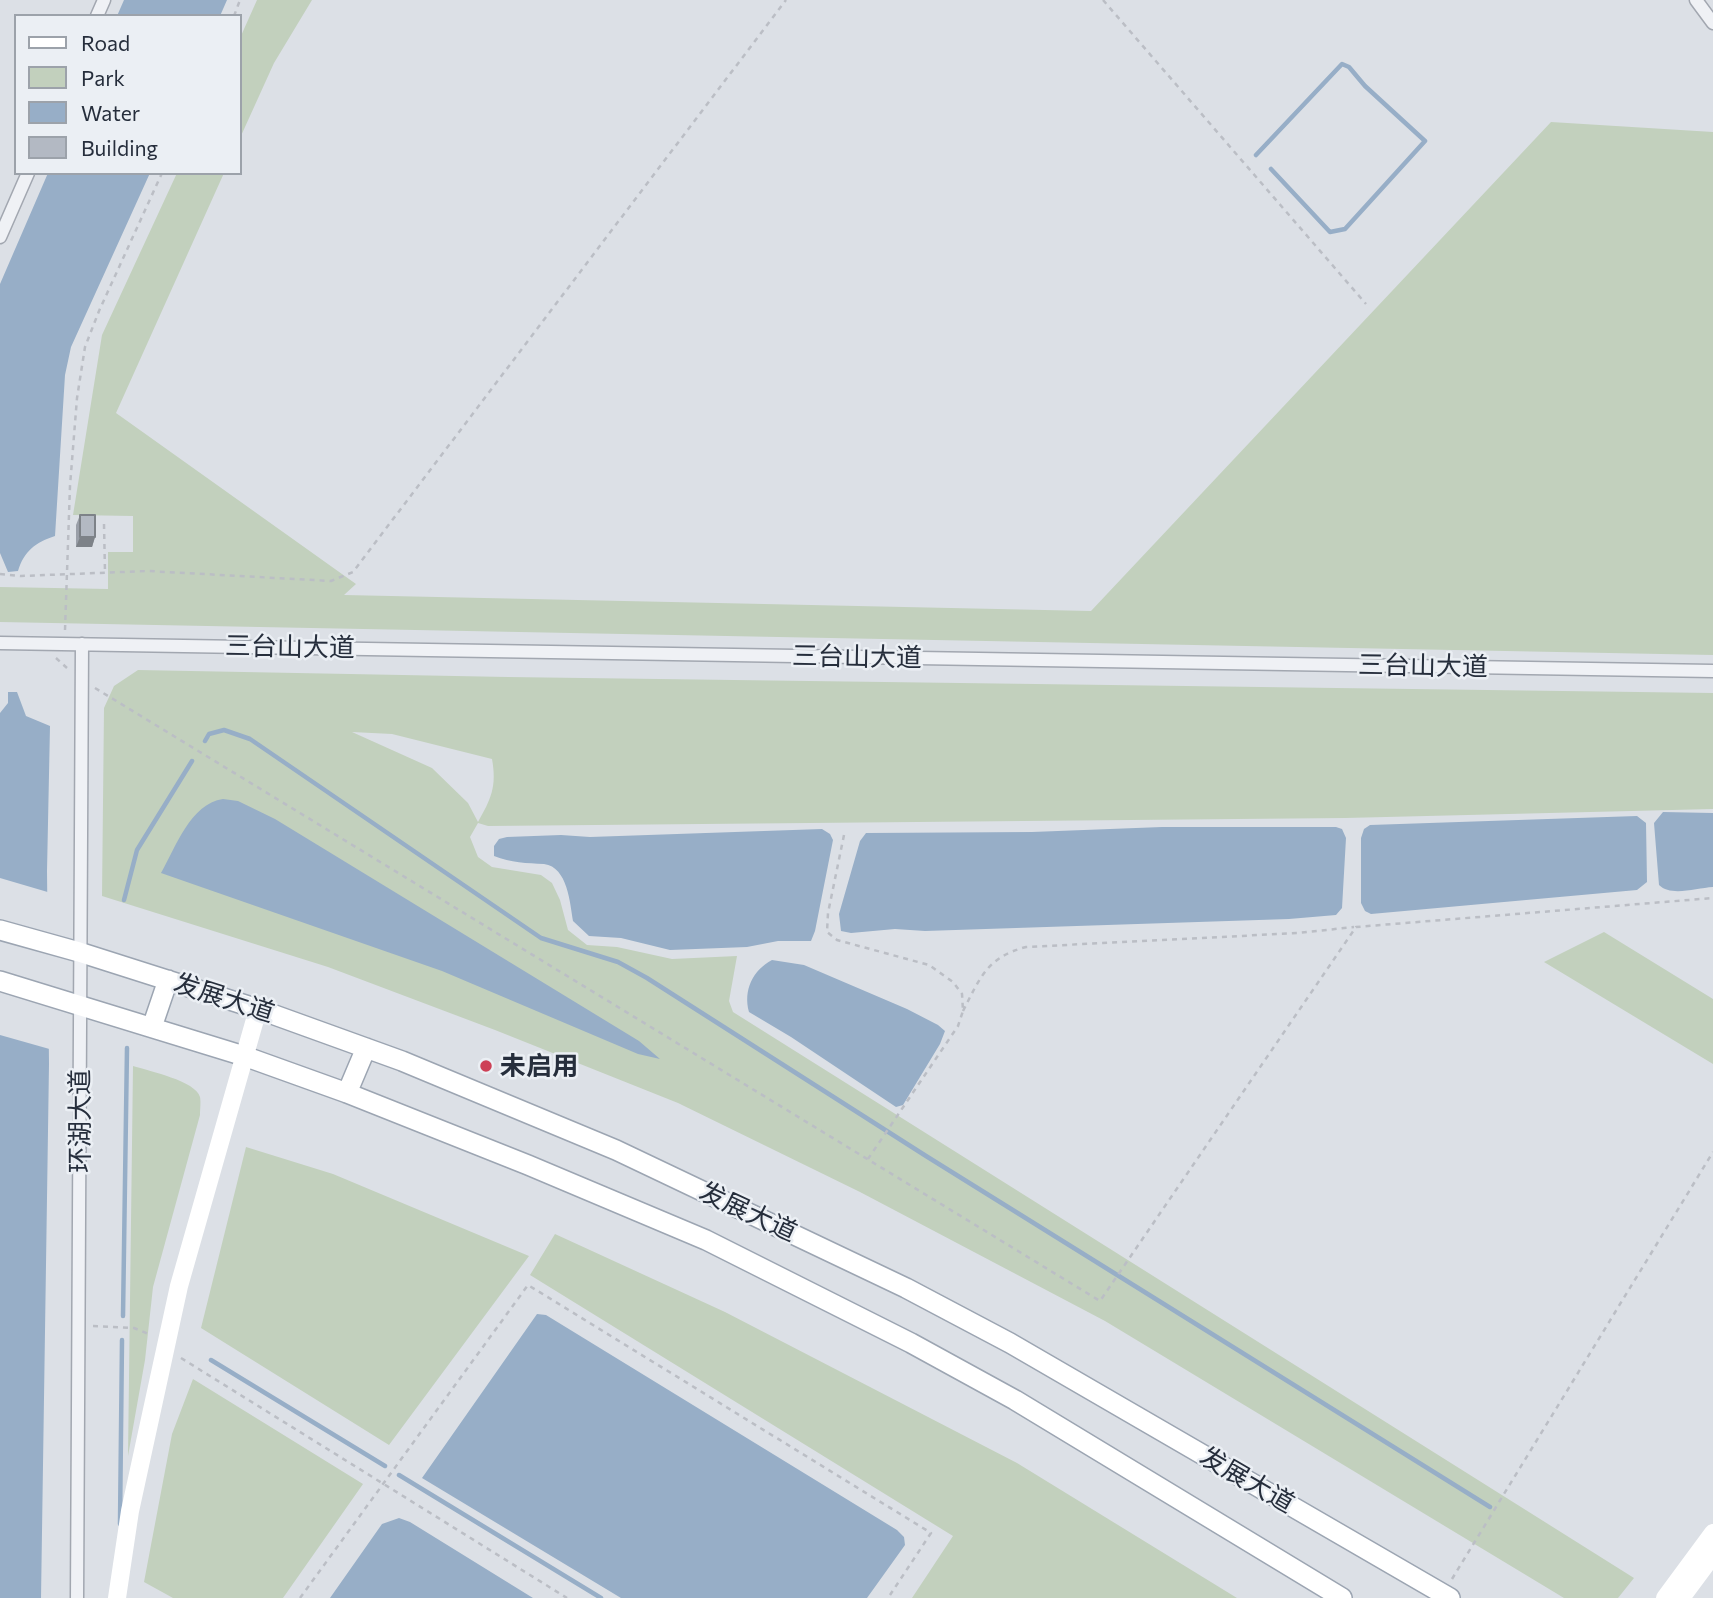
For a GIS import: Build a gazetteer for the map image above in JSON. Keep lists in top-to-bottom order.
{
  "streets": {
    "main road": ["发展大道"],
    "street": ["三台山大道", "环湖大道"]
  },
  "crossings": [
    ["三台山大道", "环湖大道"],
    ["发展大道", "环湖大道"]
  ],
  "places": ["未启用"],
  "legend": [
    "Road",
    "Park",
    "Water",
    "Building"
  ]
}
